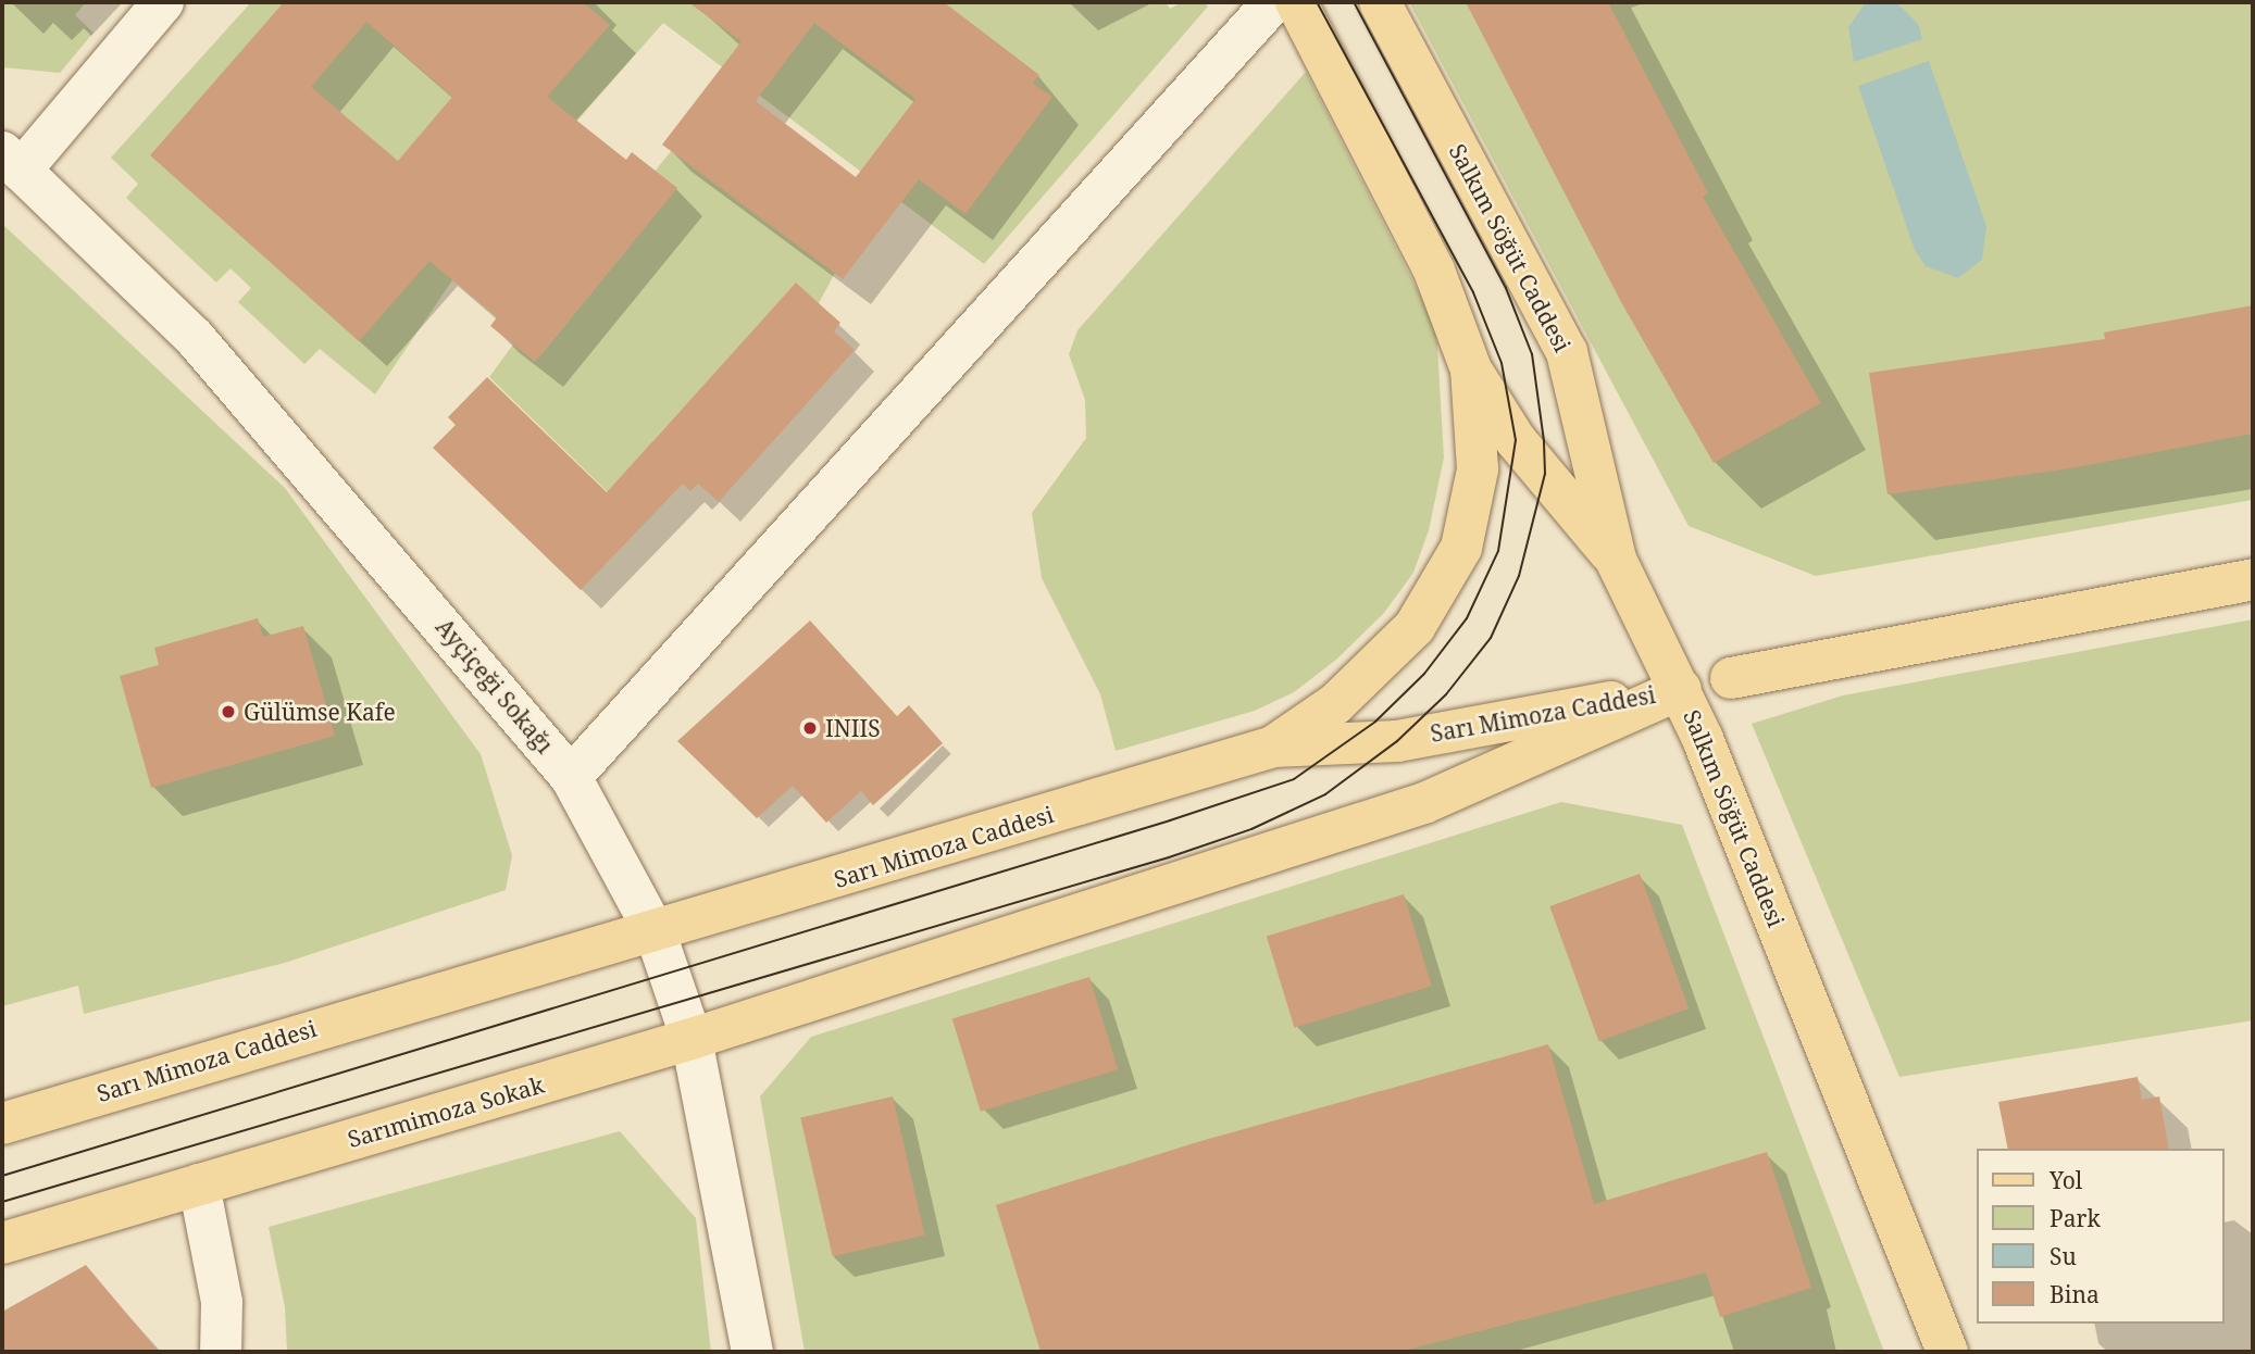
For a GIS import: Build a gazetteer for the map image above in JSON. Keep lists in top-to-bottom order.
{
  "streets": {
    "main road": ["Salkım Söğüt Caddesi", "Sarı Mimoza Caddesi", "Sarımimoza Sokak"],
    "street": ["Ayçiçeği Sokağı"]
  },
  "crossings": [
    ["Salkım Söğüt Caddesi", "Sarı Mimoza Caddesi"],
    ["Ayçiçeği Sokağı", "Sarı Mimoza Caddesi"],
    ["Ayçiçeği Sokağı", "Sarımimoza Sokak"],
    ["Sarı Mimoza Caddesi", "Sarımimoza Sokak"]
  ],
  "places": ["Gülümse Kafe", "INIIS"],
  "legend": [
    "Yol",
    "Park",
    "Su",
    "Bina"
  ]
}
